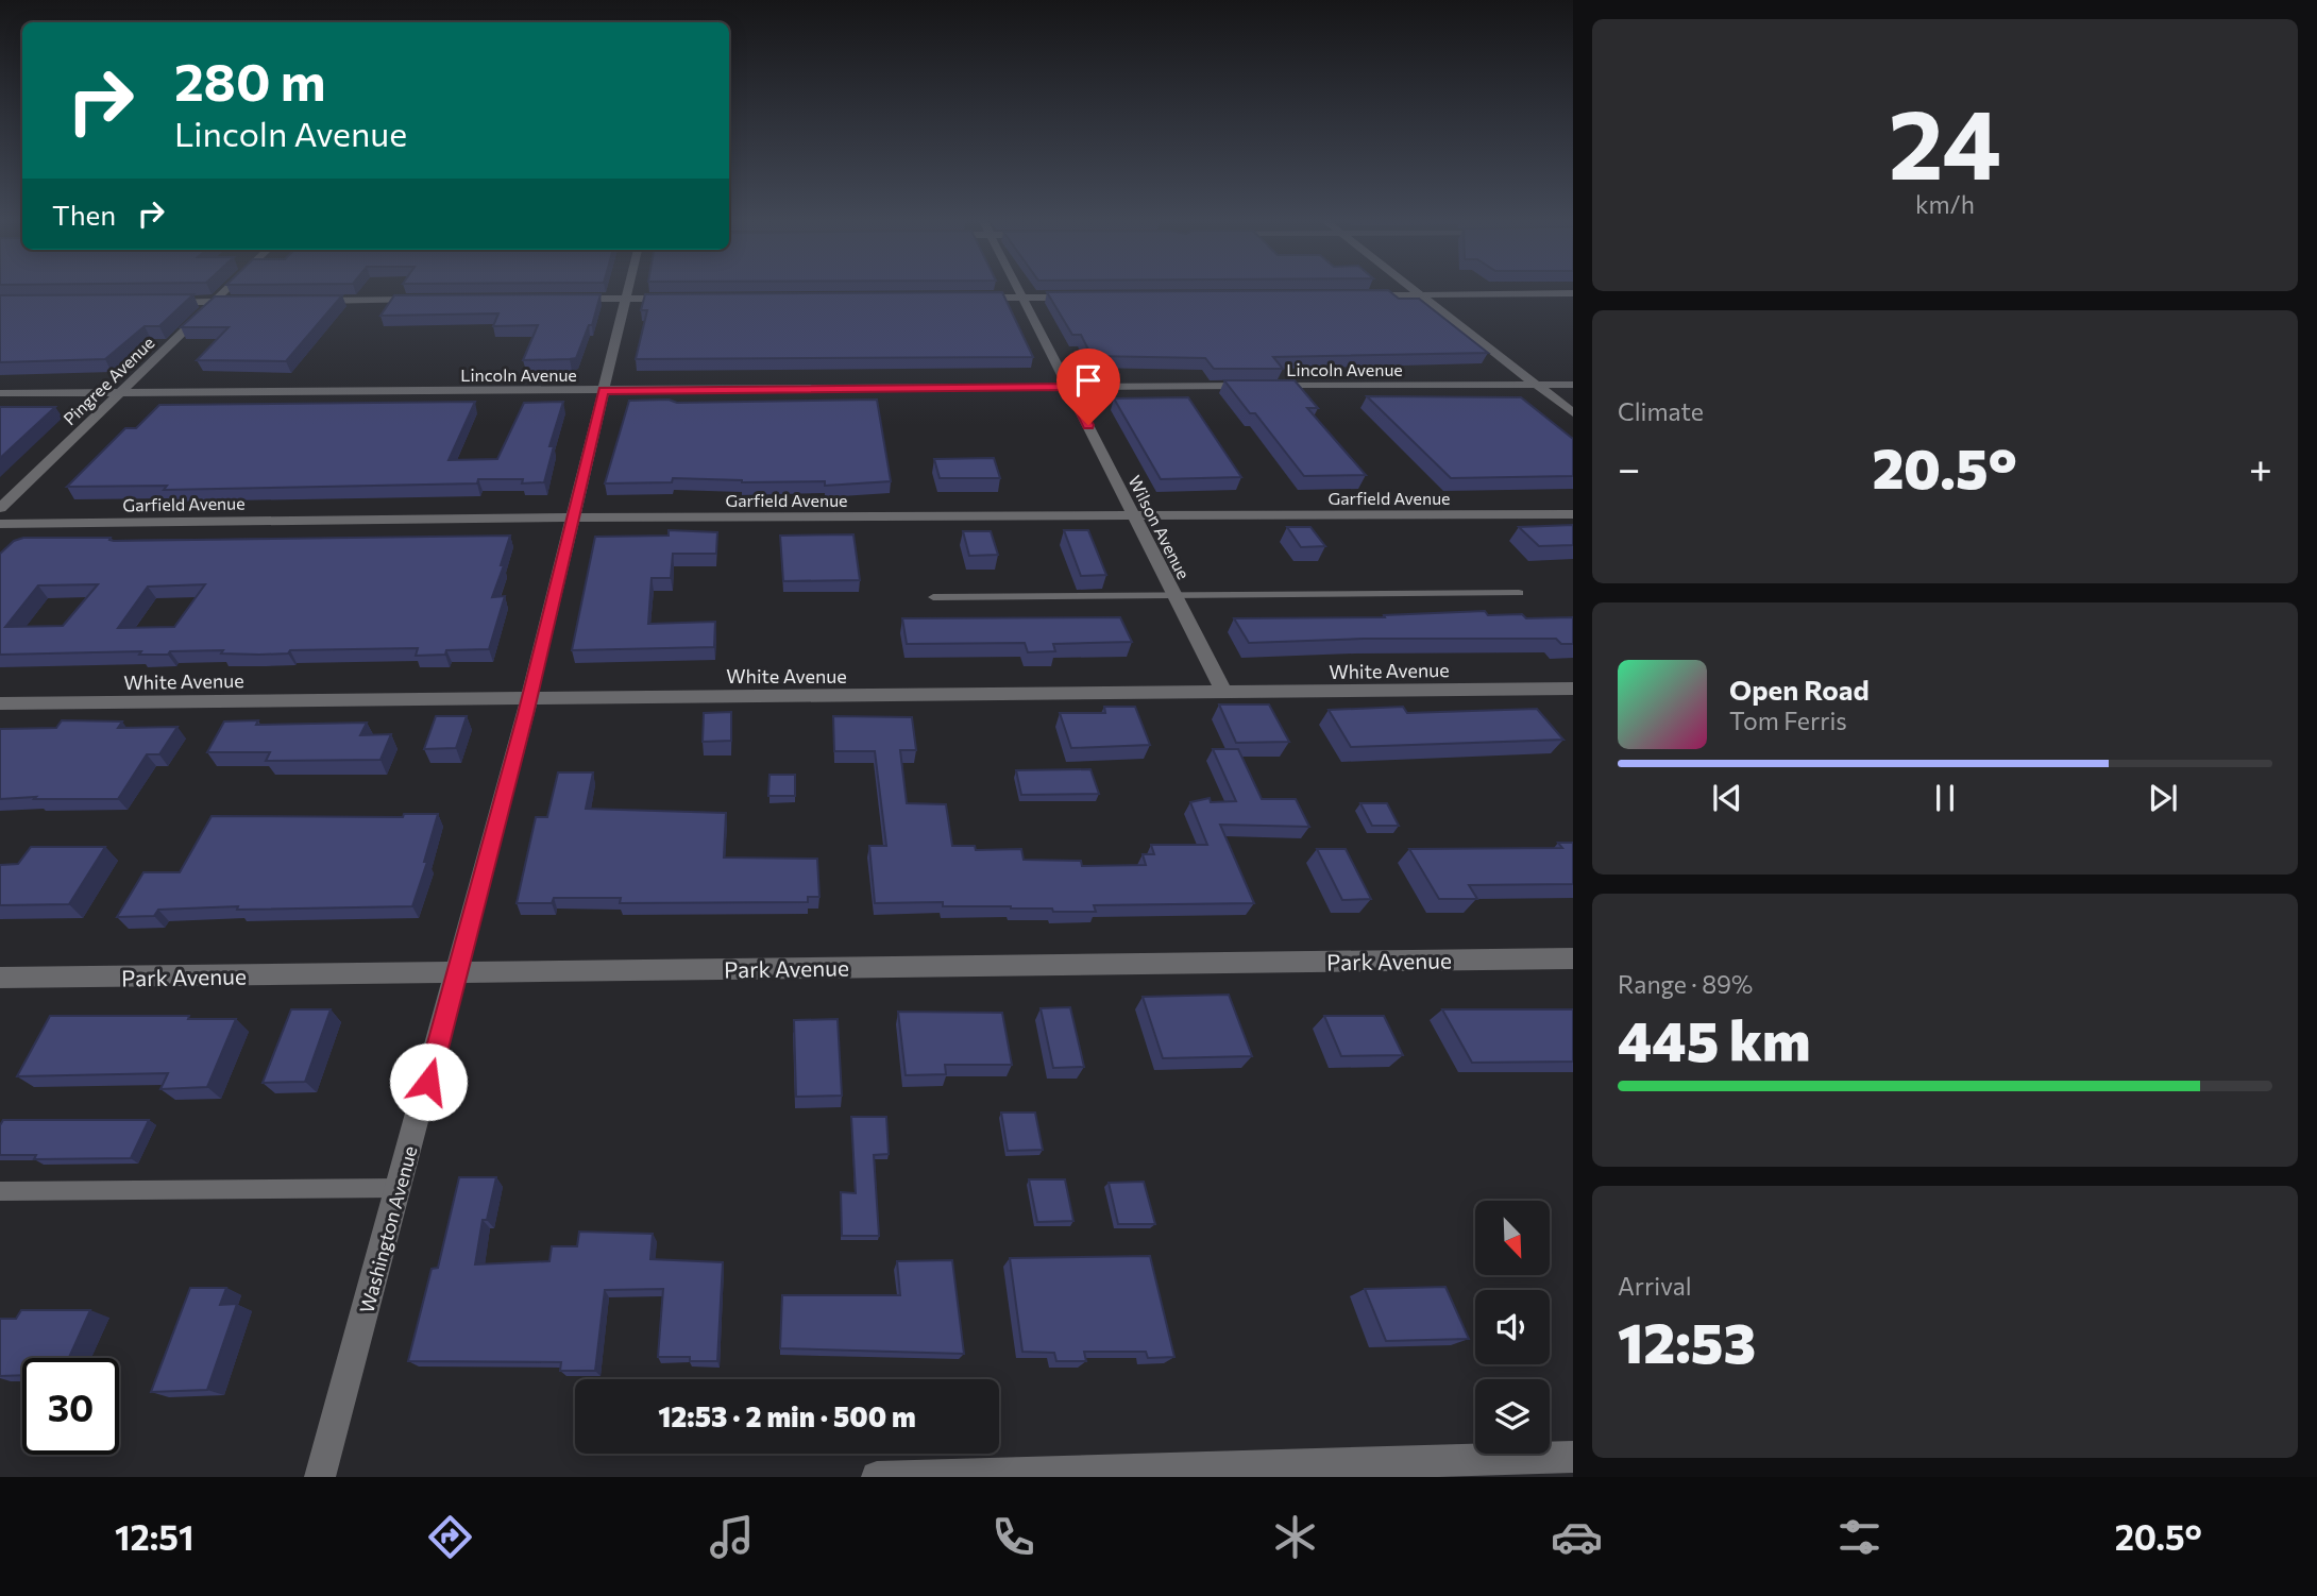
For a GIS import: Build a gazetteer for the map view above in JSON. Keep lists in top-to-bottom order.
{
  "streets": {
    "street": [
      "Lincoln Avenue",
      "Pingree Avenue",
      "Garfield Avenue",
      "Wilson Avenue",
      "White Avenue",
      "Park Avenue",
      "Washington Avenue"
    ]
  },
  "crossings": [
    ["Lincoln Avenue", "Pingree Avenue"],
    ["Lincoln Avenue", "Wilson Avenue"],
    ["Lincoln Avenue", "Washington Avenue"],
    ["Garfield Avenue", "Wilson Avenue"],
    ["Garfield Avenue", "Washington Avenue"],
    ["Wilson Avenue", "White Avenue"],
    ["White Avenue", "Washington Avenue"],
    ["Park Avenue", "Washington Avenue"]
  ],
  "north": "bottom right",
  "page": {
    "tile": [
      ["24", "km/h"],
      "Climate",
      ["Range · 89%", "445 km"],
      ["Arrival", "12:53"]
    ],
    "turn": ["280 m", "Lincoln Avenue"],
    "then": "Then",
    "heat": ["−", "20.5°", "+"],
    "song": ["Open Road", "Tom Ferris"],
    "limit": "30",
    "trip": "12:53 · 2 min · 500 m",
    "tabs": ["12:51", "20.5°"]
  }
}
